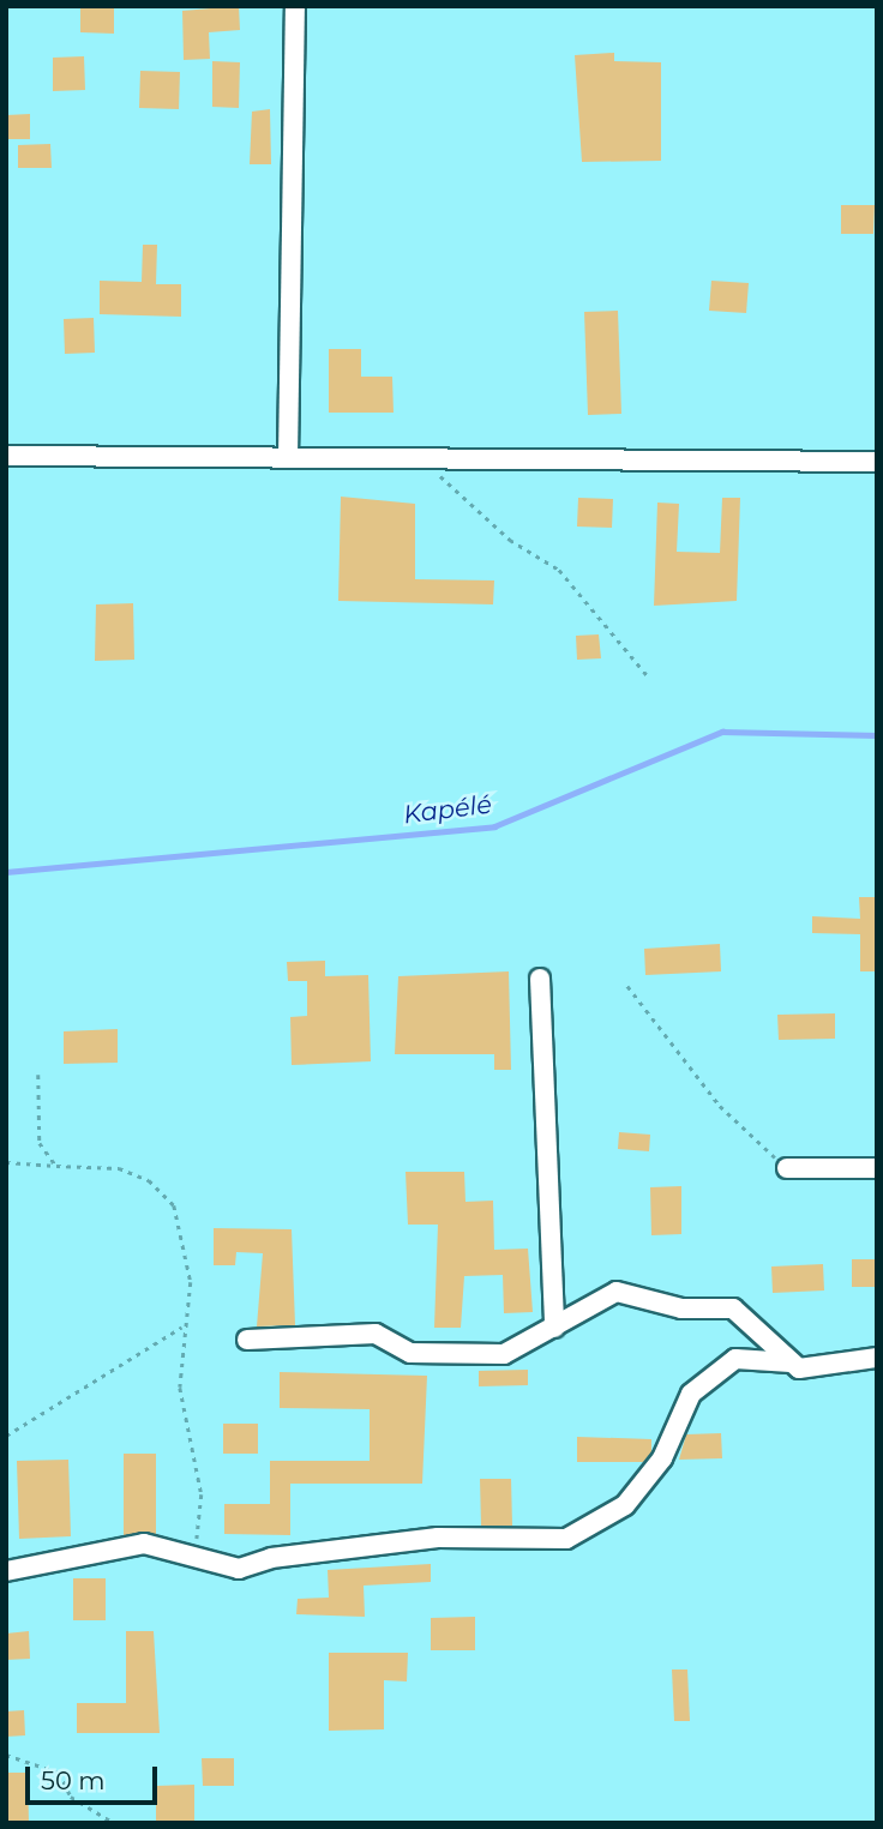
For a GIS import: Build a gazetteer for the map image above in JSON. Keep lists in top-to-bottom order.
{
  "water": ["Kapélé"],
  "scale_bar": "50 m"
}
